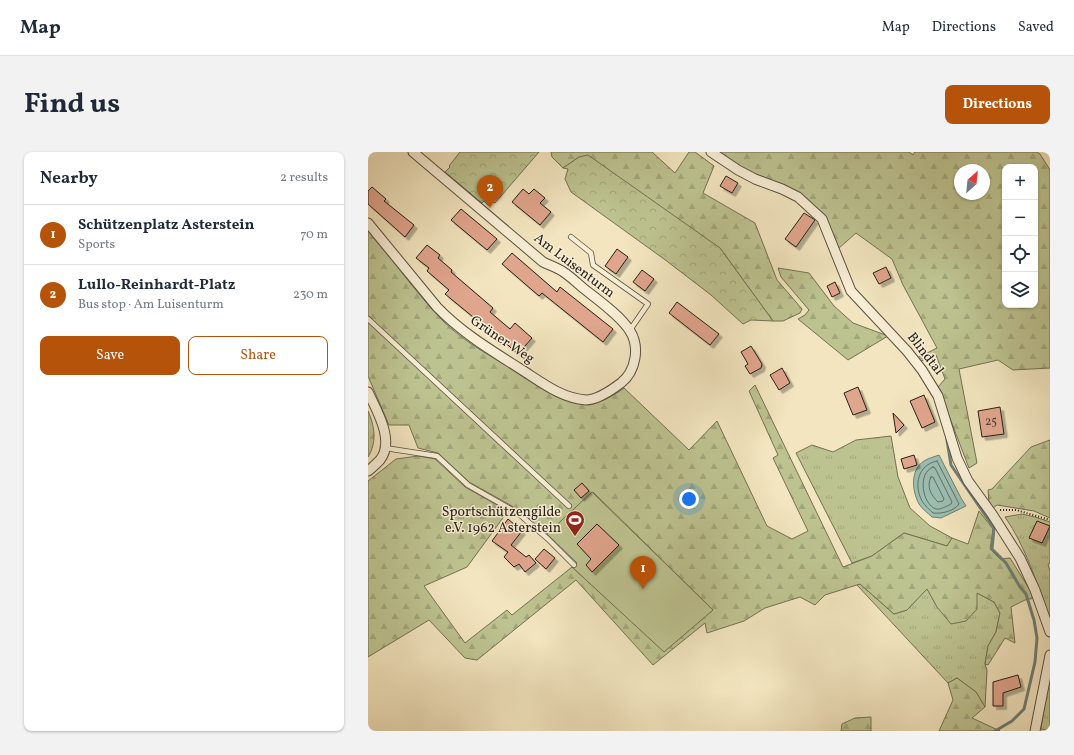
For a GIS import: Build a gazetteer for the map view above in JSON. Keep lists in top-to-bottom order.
{
  "streets": {
    "street": ["Am Luisenturm", "Grüner Weg", "Blindtal"]
  },
  "crossings": [
    ["Am Luisenturm", "Grüner Weg"]
  ],
  "places": {
    "sports": ["Sportschützengilde e.V. 1962 Asterstein"]
  },
  "house_numbers": ["25"],
  "north": "top right",
  "page": {
    "header": "Map",
    "nav": ["Map", "Directions", "Saved"],
    "title": "Find us",
    "buttons": [
      "Directions",
      ["Save", "Share"]
    ],
    "heading": ["Nearby", "2 results"],
    "map_buttons": ["+", "−"],
    "pins": ["2", "1"],
    "list": [
      {
        "mark": "1",
        "name": "Schützenplatz Asterstein",
        "note": "Sports",
        "value": "70 m"
      },
      {
        "mark": "2",
        "name": "Lullo-Reinhardt-Platz",
        "note": "Bus stop · Am Luisenturm",
        "value": "230 m"
      }
    ]
  }
}
